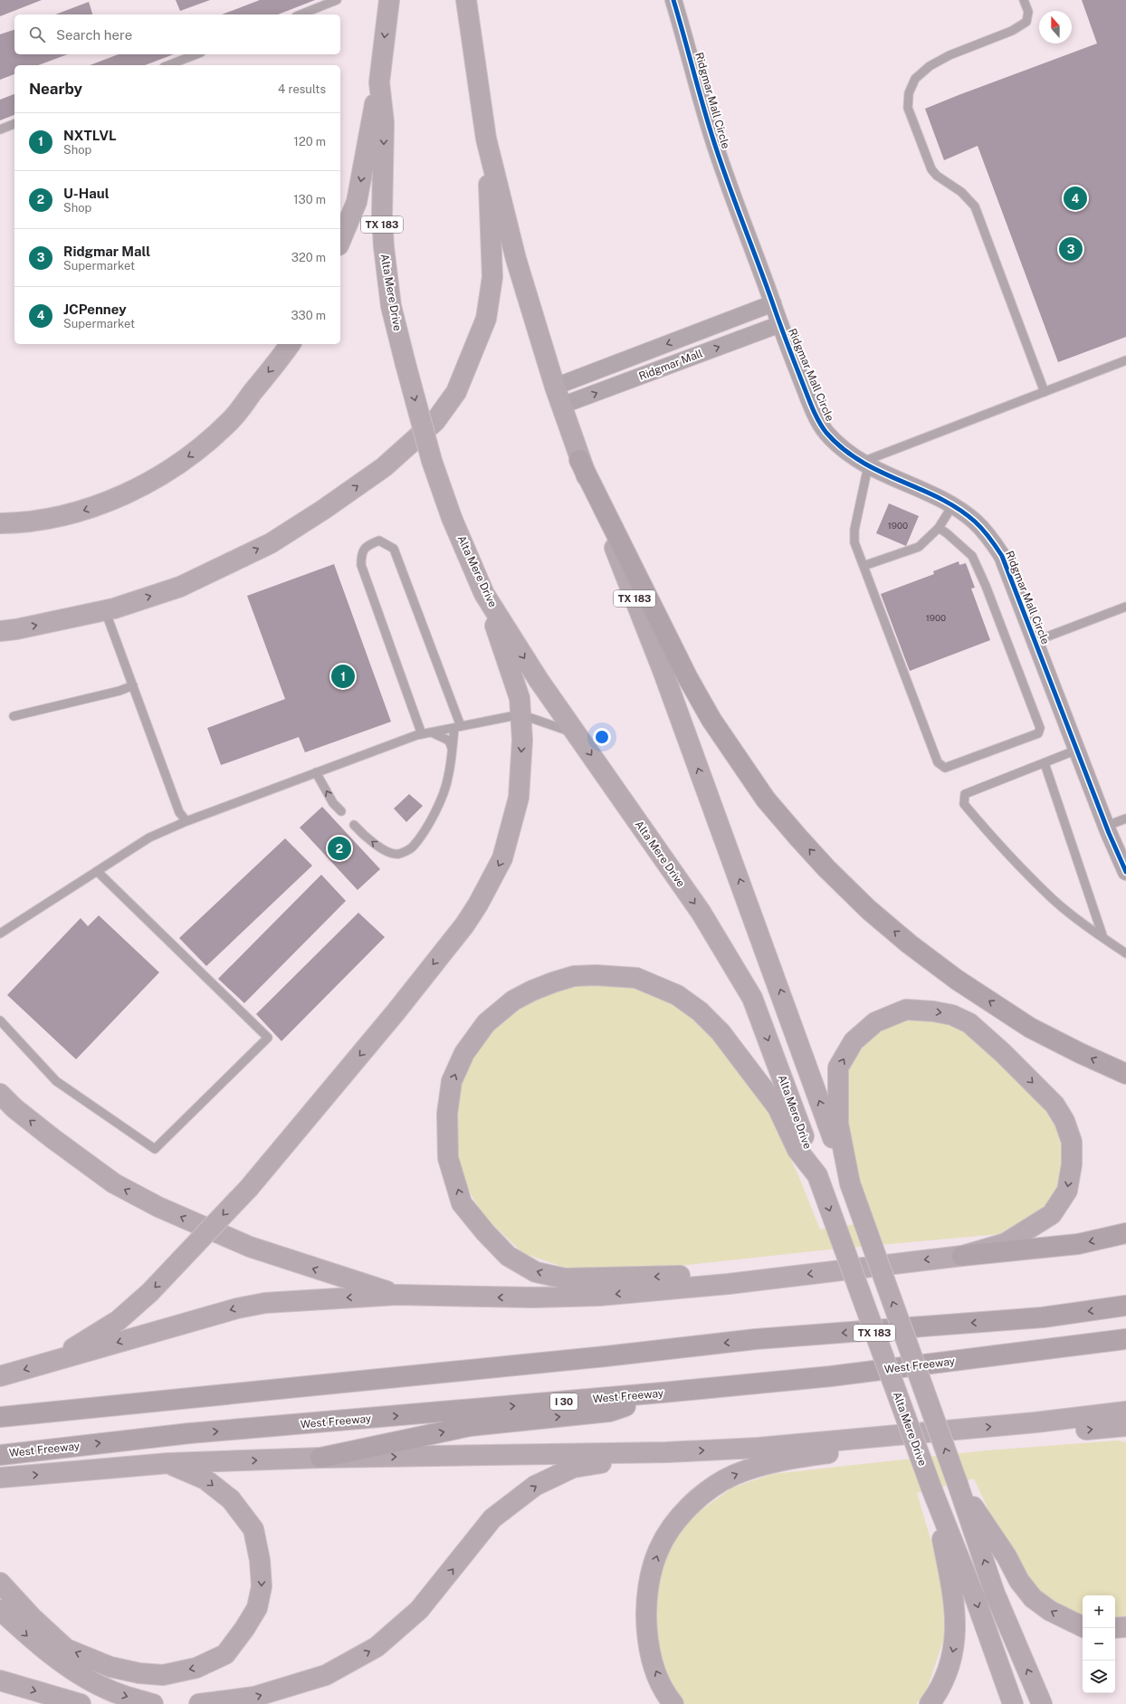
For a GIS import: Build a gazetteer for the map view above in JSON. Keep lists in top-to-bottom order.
{
  "streets": {
    "highway": ["West Freeway", "I 30"],
    "main road": ["TX 183", "Alta Mere Drive"],
    "street": ["Ridgmar Mall Circle", "Ridgmar Mall"]
  },
  "crossings": [
    ["Ridgmar Mall Circle", "Ridgmar Mall"],
    ["TX 183", "Ridgmar Mall"]
  ],
  "house_numbers": ["1900", "1900"],
  "north": "top",
  "page": {
    "search": "Search here",
    "heading": ["Nearby", "4 results"],
    "list": [
      {
        "mark": "1",
        "name": "NXTLVL",
        "note": "Shop",
        "value": "120 m"
      },
      {
        "mark": "2",
        "name": "U-Haul",
        "note": "Shop",
        "value": "130 m"
      },
      {
        "mark": "3",
        "name": "Ridgmar Mall",
        "note": "Supermarket",
        "value": "320 m"
      },
      {
        "mark": "4",
        "name": "JCPenney",
        "note": "Supermarket",
        "value": "330 m"
      }
    ],
    "pins": [
      "4",
      "3",
      "1",
      "2"
    ],
    "map_buttons": ["+", "−"]
  }
}
